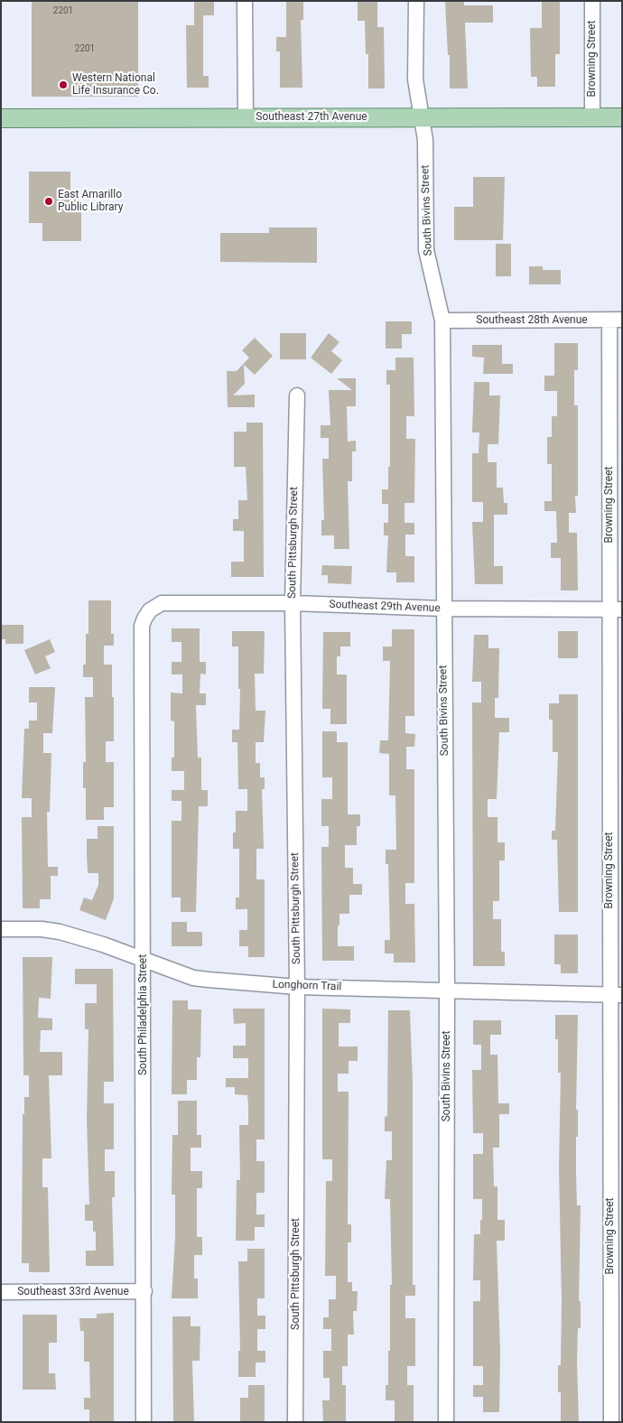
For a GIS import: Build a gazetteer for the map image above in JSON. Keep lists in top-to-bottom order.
{
  "streets": {
    "main road": ["Southeast 27th Avenue"],
    "street": [
      "Browning Street",
      "South Bivins Street",
      "Southeast 28th Avenue",
      "South Pittsburgh Street",
      "Southeast 29th Avenue",
      "Longhorn Trail",
      "South Philadelphia Street",
      "Southeast 33rd Avenue"
    ]
  },
  "crossings": [
    ["Browning Street", "Southeast 27th Avenue"],
    ["Browning Street", "Southeast 28th Avenue"],
    ["Browning Street", "Southeast 29th Avenue"],
    ["Browning Street", "Longhorn Trail"],
    ["Southeast 27th Avenue", "South Bivins Street"],
    ["South Bivins Street", "Southeast 28th Avenue"],
    ["South Bivins Street", "Southeast 29th Avenue"],
    ["South Bivins Street", "Longhorn Trail"],
    ["South Pittsburgh Street", "Southeast 29th Avenue"],
    ["South Pittsburgh Street", "Longhorn Trail"],
    ["Southeast 29th Avenue", "South Philadelphia Street"],
    ["Longhorn Trail", "South Philadelphia Street"],
    ["South Philadelphia Street", "Southeast 33rd Avenue"]
  ],
  "places": ["Western National Life Insurance Co.", "East Amarillo Public Library"],
  "house_numbers": ["2201", "2201"]
}
